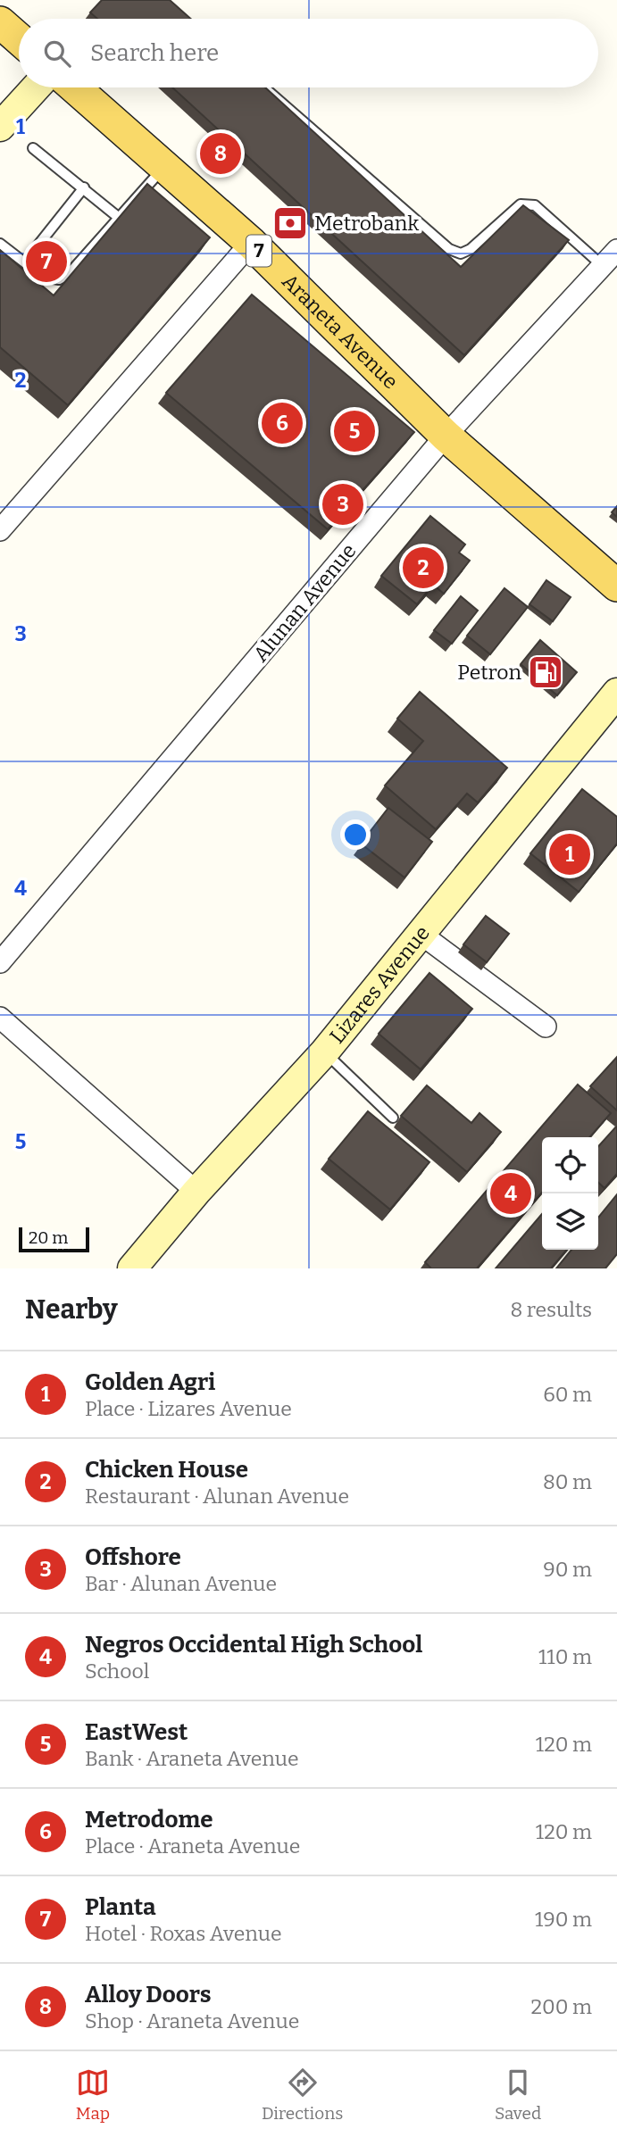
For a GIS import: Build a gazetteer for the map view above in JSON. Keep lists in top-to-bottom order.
{
  "streets": {
    "main road": ["7", "Araneta Avenue"],
    "street": ["Alunan Avenue", "Lizares Avenue"]
  },
  "crossings": [
    ["Araneta Avenue", "Alunan Avenue"]
  ],
  "places": {
    "bank": ["Metrobank"],
    "fuel station": ["Petron"]
  },
  "scale_bar": "20 m",
  "page": {
    "search": "Search here",
    "pins": [
      "8",
      "7",
      "6",
      "5",
      "3",
      "2",
      "1",
      "4"
    ],
    "scale": "20 m",
    "heading": ["Nearby", "8 results"],
    "list": [
      {
        "mark": "1",
        "name": "Golden Agri",
        "note": "Place · Lizares Avenue",
        "value": "60 m"
      },
      {
        "mark": "2",
        "name": "Chicken House",
        "note": "Restaurant · Alunan Avenue",
        "value": "80 m"
      },
      {
        "mark": "3",
        "name": "Offshore",
        "note": "Bar · Alunan Avenue",
        "value": "90 m"
      },
      {
        "mark": "4",
        "name": "Negros Occidental High School",
        "note": "School",
        "value": "110 m"
      },
      {
        "mark": "5",
        "name": "EastWest",
        "note": "Bank · Araneta Avenue",
        "value": "120 m"
      },
      {
        "mark": "6",
        "name": "Metrodome",
        "note": "Place · Araneta Avenue",
        "value": "120 m"
      },
      {
        "mark": "7",
        "name": "Planta",
        "note": "Hotel · Roxas Avenue",
        "value": "190 m"
      },
      {
        "mark": "8",
        "name": "Alloy Doors",
        "note": "Shop · Araneta Avenue",
        "value": "200 m"
      }
    ],
    "nav": ["Map", "Directions", "Saved"]
  },
  "grid": {
    "rows": [
      "1",
      "2",
      "3",
      "4",
      "5"
    ]
  }
}
